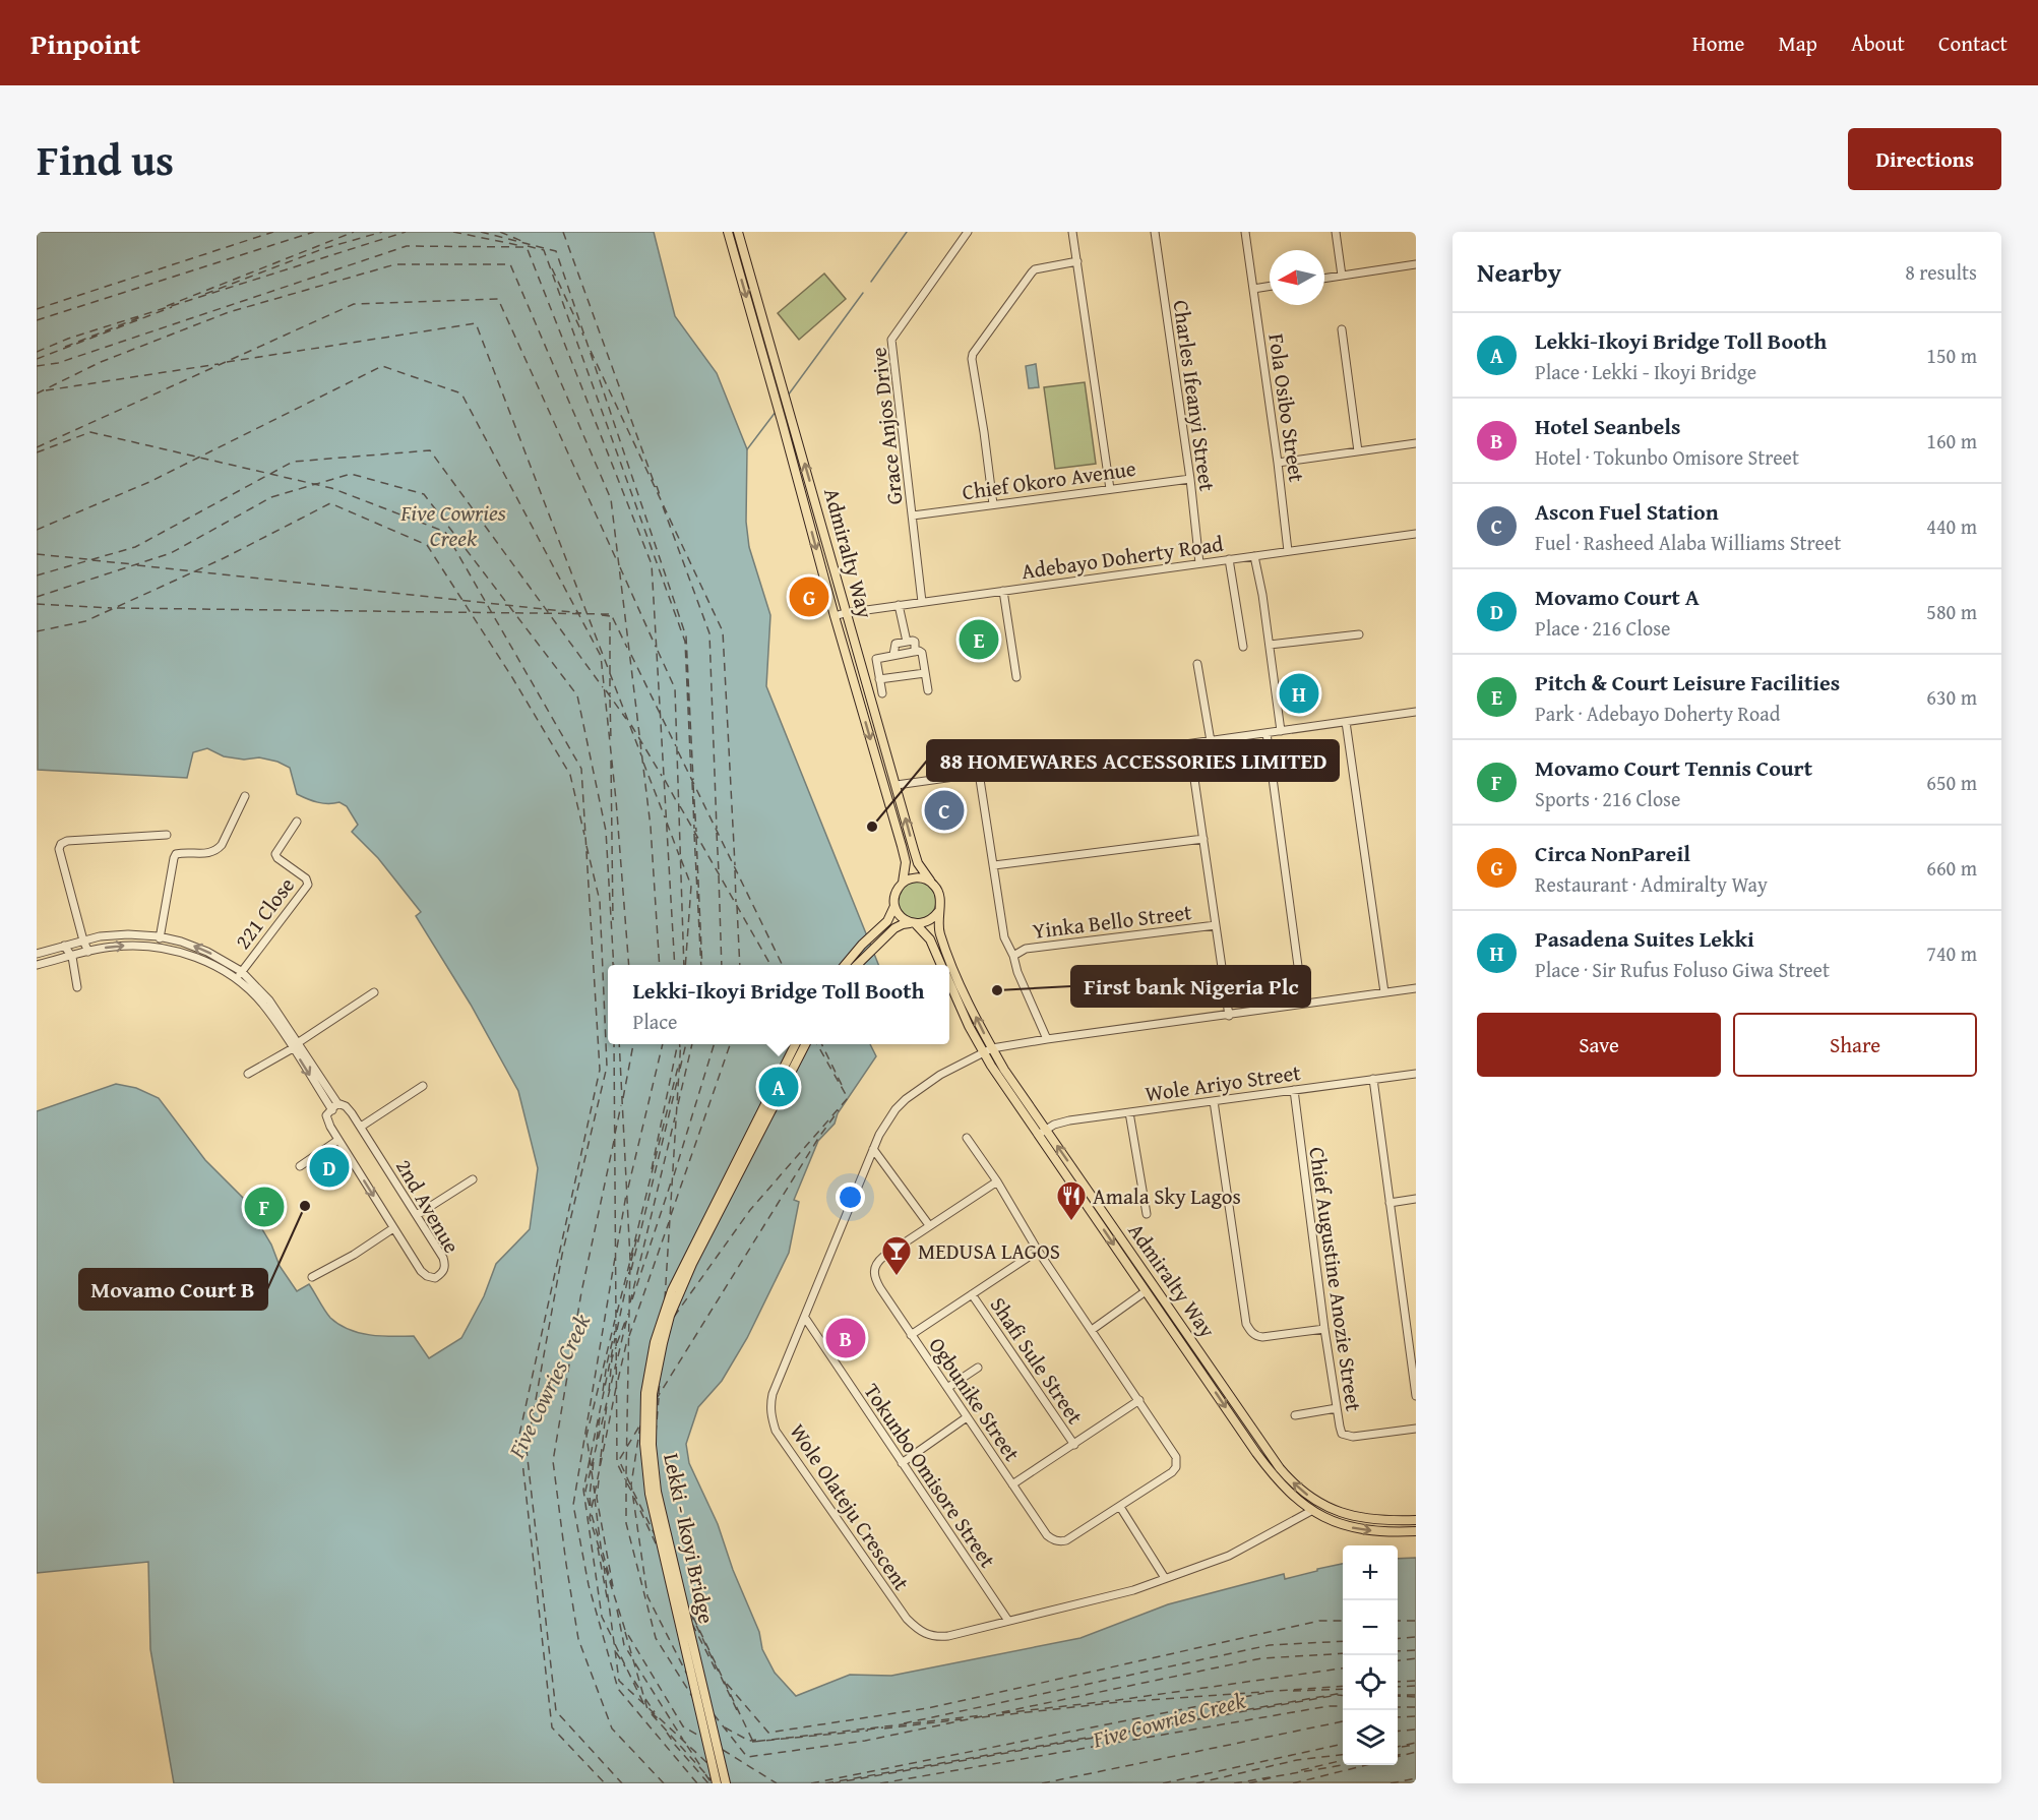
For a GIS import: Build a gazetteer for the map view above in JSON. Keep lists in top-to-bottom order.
{
  "streets": {
    "main road": ["Admiralty Way", "Lekki - Ikoyi Bridge"],
    "street": [
      "Charles Ifeanyi Street",
      "Fola Osibo Street",
      "Grace Anjos Drive",
      "Chief Okoro Avenue",
      "Adebayo Doherty Road",
      "221 Close",
      "Yinka Bello Street",
      "Wole Ariyo Street",
      "2nd Avenue",
      "Chief Augustine Anozie Street",
      "Shafi Sule Street",
      "Ogbunike Street",
      "Tokunbo Omisore Street",
      "Wole Olateju Crescent"
    ]
  },
  "crossings": [
    ["Charles Ifeanyi Street", "Chief Okoro Avenue"],
    ["Charles Ifeanyi Street", "Adebayo Doherty Road"],
    ["Fola Osibo Street", "Adebayo Doherty Road"],
    ["Grace Anjos Drive", "Chief Okoro Avenue"],
    ["Grace Anjos Drive", "Adebayo Doherty Road"],
    ["Admiralty Way", "Adebayo Doherty Road"],
    ["Admiralty Way", "Wole Ariyo Street"],
    ["Admiralty Way", "Wole Olateju Crescent"],
    ["221 Close", "2nd Avenue"],
    ["Wole Ariyo Street", "Chief Augustine Anozie Street"],
    ["Tokunbo Omisore Street", "Wole Olateju Crescent"]
  ],
  "water": ["Five Cowries Creek"],
  "places": {
    "other": ["88 HOMEWARES ACCESSORIES LIMITED", "First bank Nigeria Plc", "Movamo Court B"],
    "restaurant": ["Amala Sky Lagos"],
    "bar": ["MEDUSA LAGOS"]
  },
  "north": "left",
  "page": {
    "header": "Pinpoint",
    "nav": [
      "Home",
      "Map",
      "About",
      "Contact"
    ],
    "title": "Find us",
    "buttons": [
      "Directions",
      ["Save", "Share"]
    ],
    "heading": ["Nearby", "8 results"],
    "list": [
      {
        "mark": "A",
        "name": "Lekki-Ikoyi Bridge Toll Booth",
        "note": "Place · Lekki - Ikoyi Bridge",
        "value": "150 m"
      },
      {
        "mark": "B",
        "name": "Hotel Seanbels",
        "note": "Hotel · Tokunbo Omisore Street",
        "value": "160 m"
      },
      {
        "mark": "C",
        "name": "Ascon Fuel Station",
        "note": "Fuel · Rasheed Alaba Williams Street",
        "value": "440 m"
      },
      {
        "mark": "D",
        "name": "Movamo Court A",
        "note": "Place · 216 Close",
        "value": "580 m"
      },
      {
        "mark": "E",
        "name": "Pitch & Court Leisure Facilities",
        "note": "Park · Adebayo Doherty Road",
        "value": "630 m"
      },
      {
        "mark": "F",
        "name": "Movamo Court Tennis Court",
        "note": "Sports · 216 Close",
        "value": "650 m"
      },
      {
        "mark": "G",
        "name": "Circa NonPareil",
        "note": "Restaurant · Admiralty Way",
        "value": "660 m"
      },
      {
        "mark": "H",
        "name": "Pasadena Suites Lekki",
        "note": "Place · Sir Rufus Foluso Giwa Street",
        "value": "740 m"
      }
    ],
    "pins": [
      "G",
      "E",
      "H",
      "C",
      "A",
      "D",
      "F",
      "B"
    ],
    "popup": ["Lekki-Ikoyi Bridge Toll Booth", "Place"],
    "map_buttons": ["+", "−"]
  }
}
